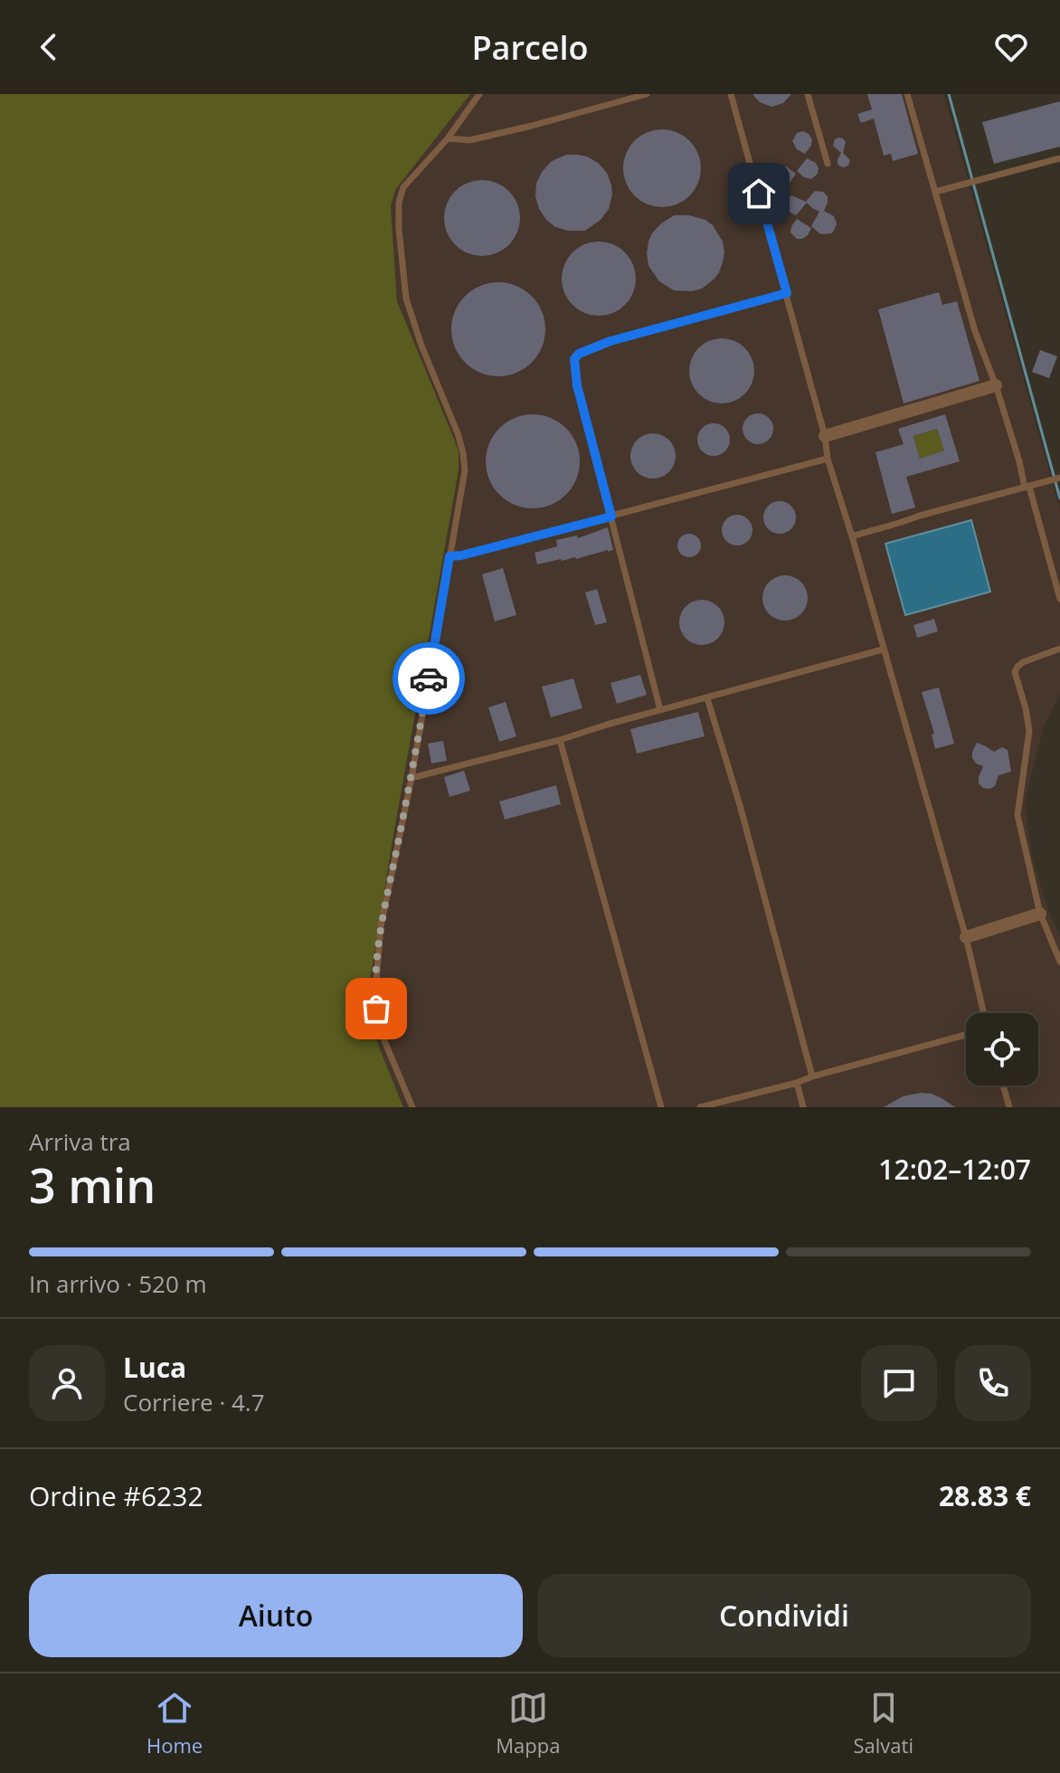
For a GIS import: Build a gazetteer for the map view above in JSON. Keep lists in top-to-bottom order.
{
  "page": {
    "header": "Parcelo",
    "heading": ["3 min", "Arriva tra", "12:02–12:07"],
    "panel": [
      "Luca",
      "Corriere · 4.7",
      "Ordine #6232",
      "28.83 €"
    ],
    "bar": "In arrivo · 520 m",
    "buttons": ["Aiuto", "Condividi"],
    "tabs": ["Home", "Mappa", "Salvati"]
  }
}
